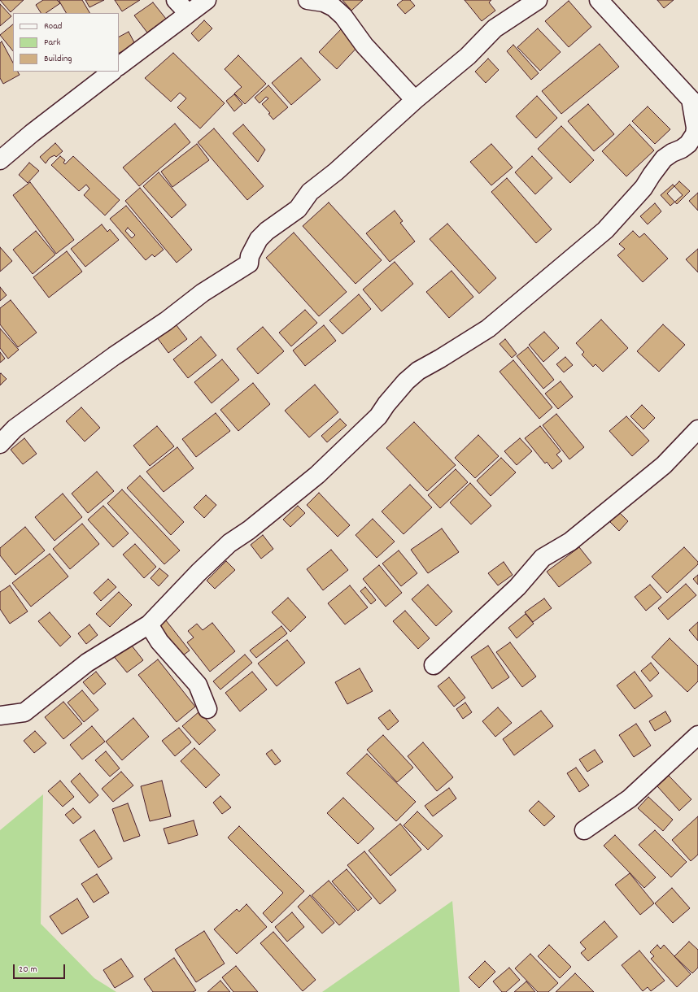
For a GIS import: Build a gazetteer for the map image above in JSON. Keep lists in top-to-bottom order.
{
  "legend": ["Road", "Park", "Building"],
  "scale_bar": "20 m"
}
